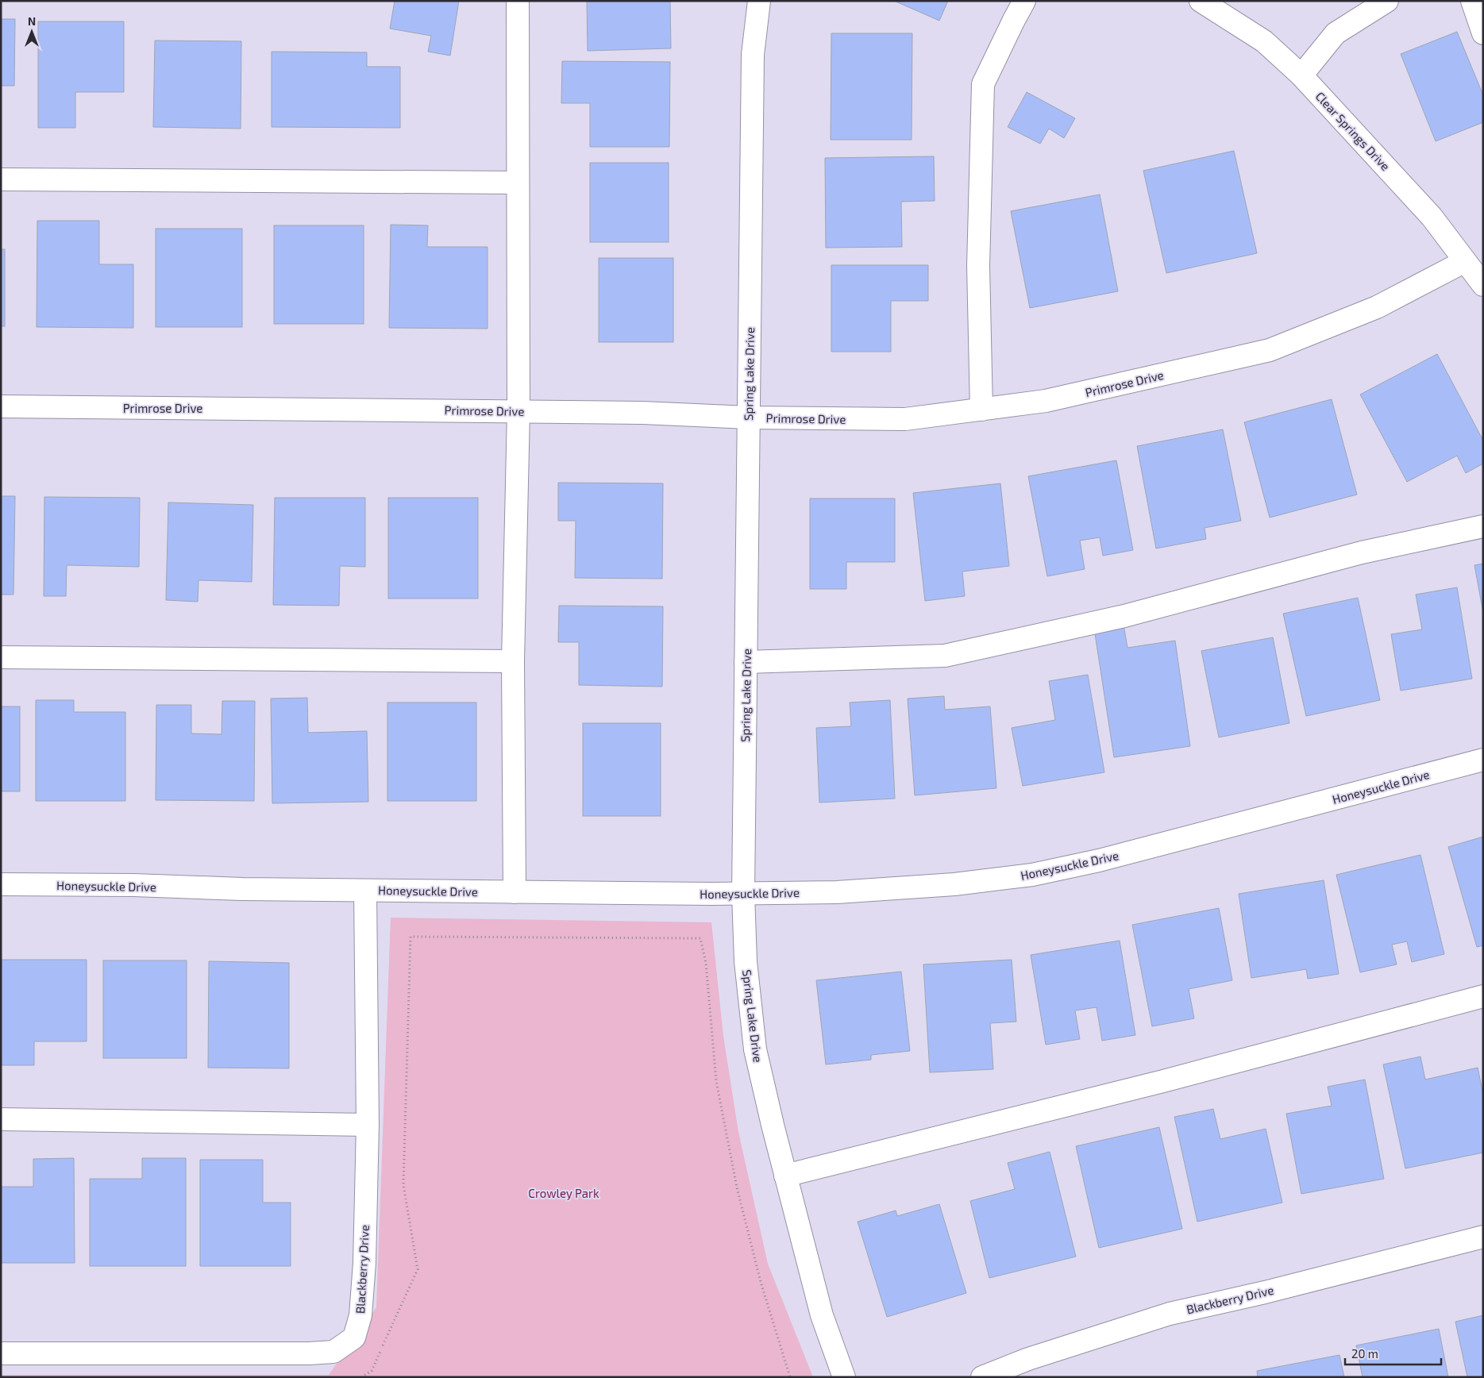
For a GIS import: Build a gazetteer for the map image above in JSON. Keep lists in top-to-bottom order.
{
  "streets": {
    "street": [
      "Clear Springs Drive",
      "Spring Lake Drive",
      "Primrose Drive",
      "Honeysuckle Drive",
      "Blackberry Drive"
    ]
  },
  "crossings": [
    ["Clear Springs Drive", "Primrose Drive"],
    ["Spring Lake Drive", "Primrose Drive"],
    ["Spring Lake Drive", "Honeysuckle Drive"],
    ["Honeysuckle Drive", "Blackberry Drive"]
  ],
  "parks": ["Crowley Park"],
  "scale_bar": "20 m",
  "north": "top"
}
